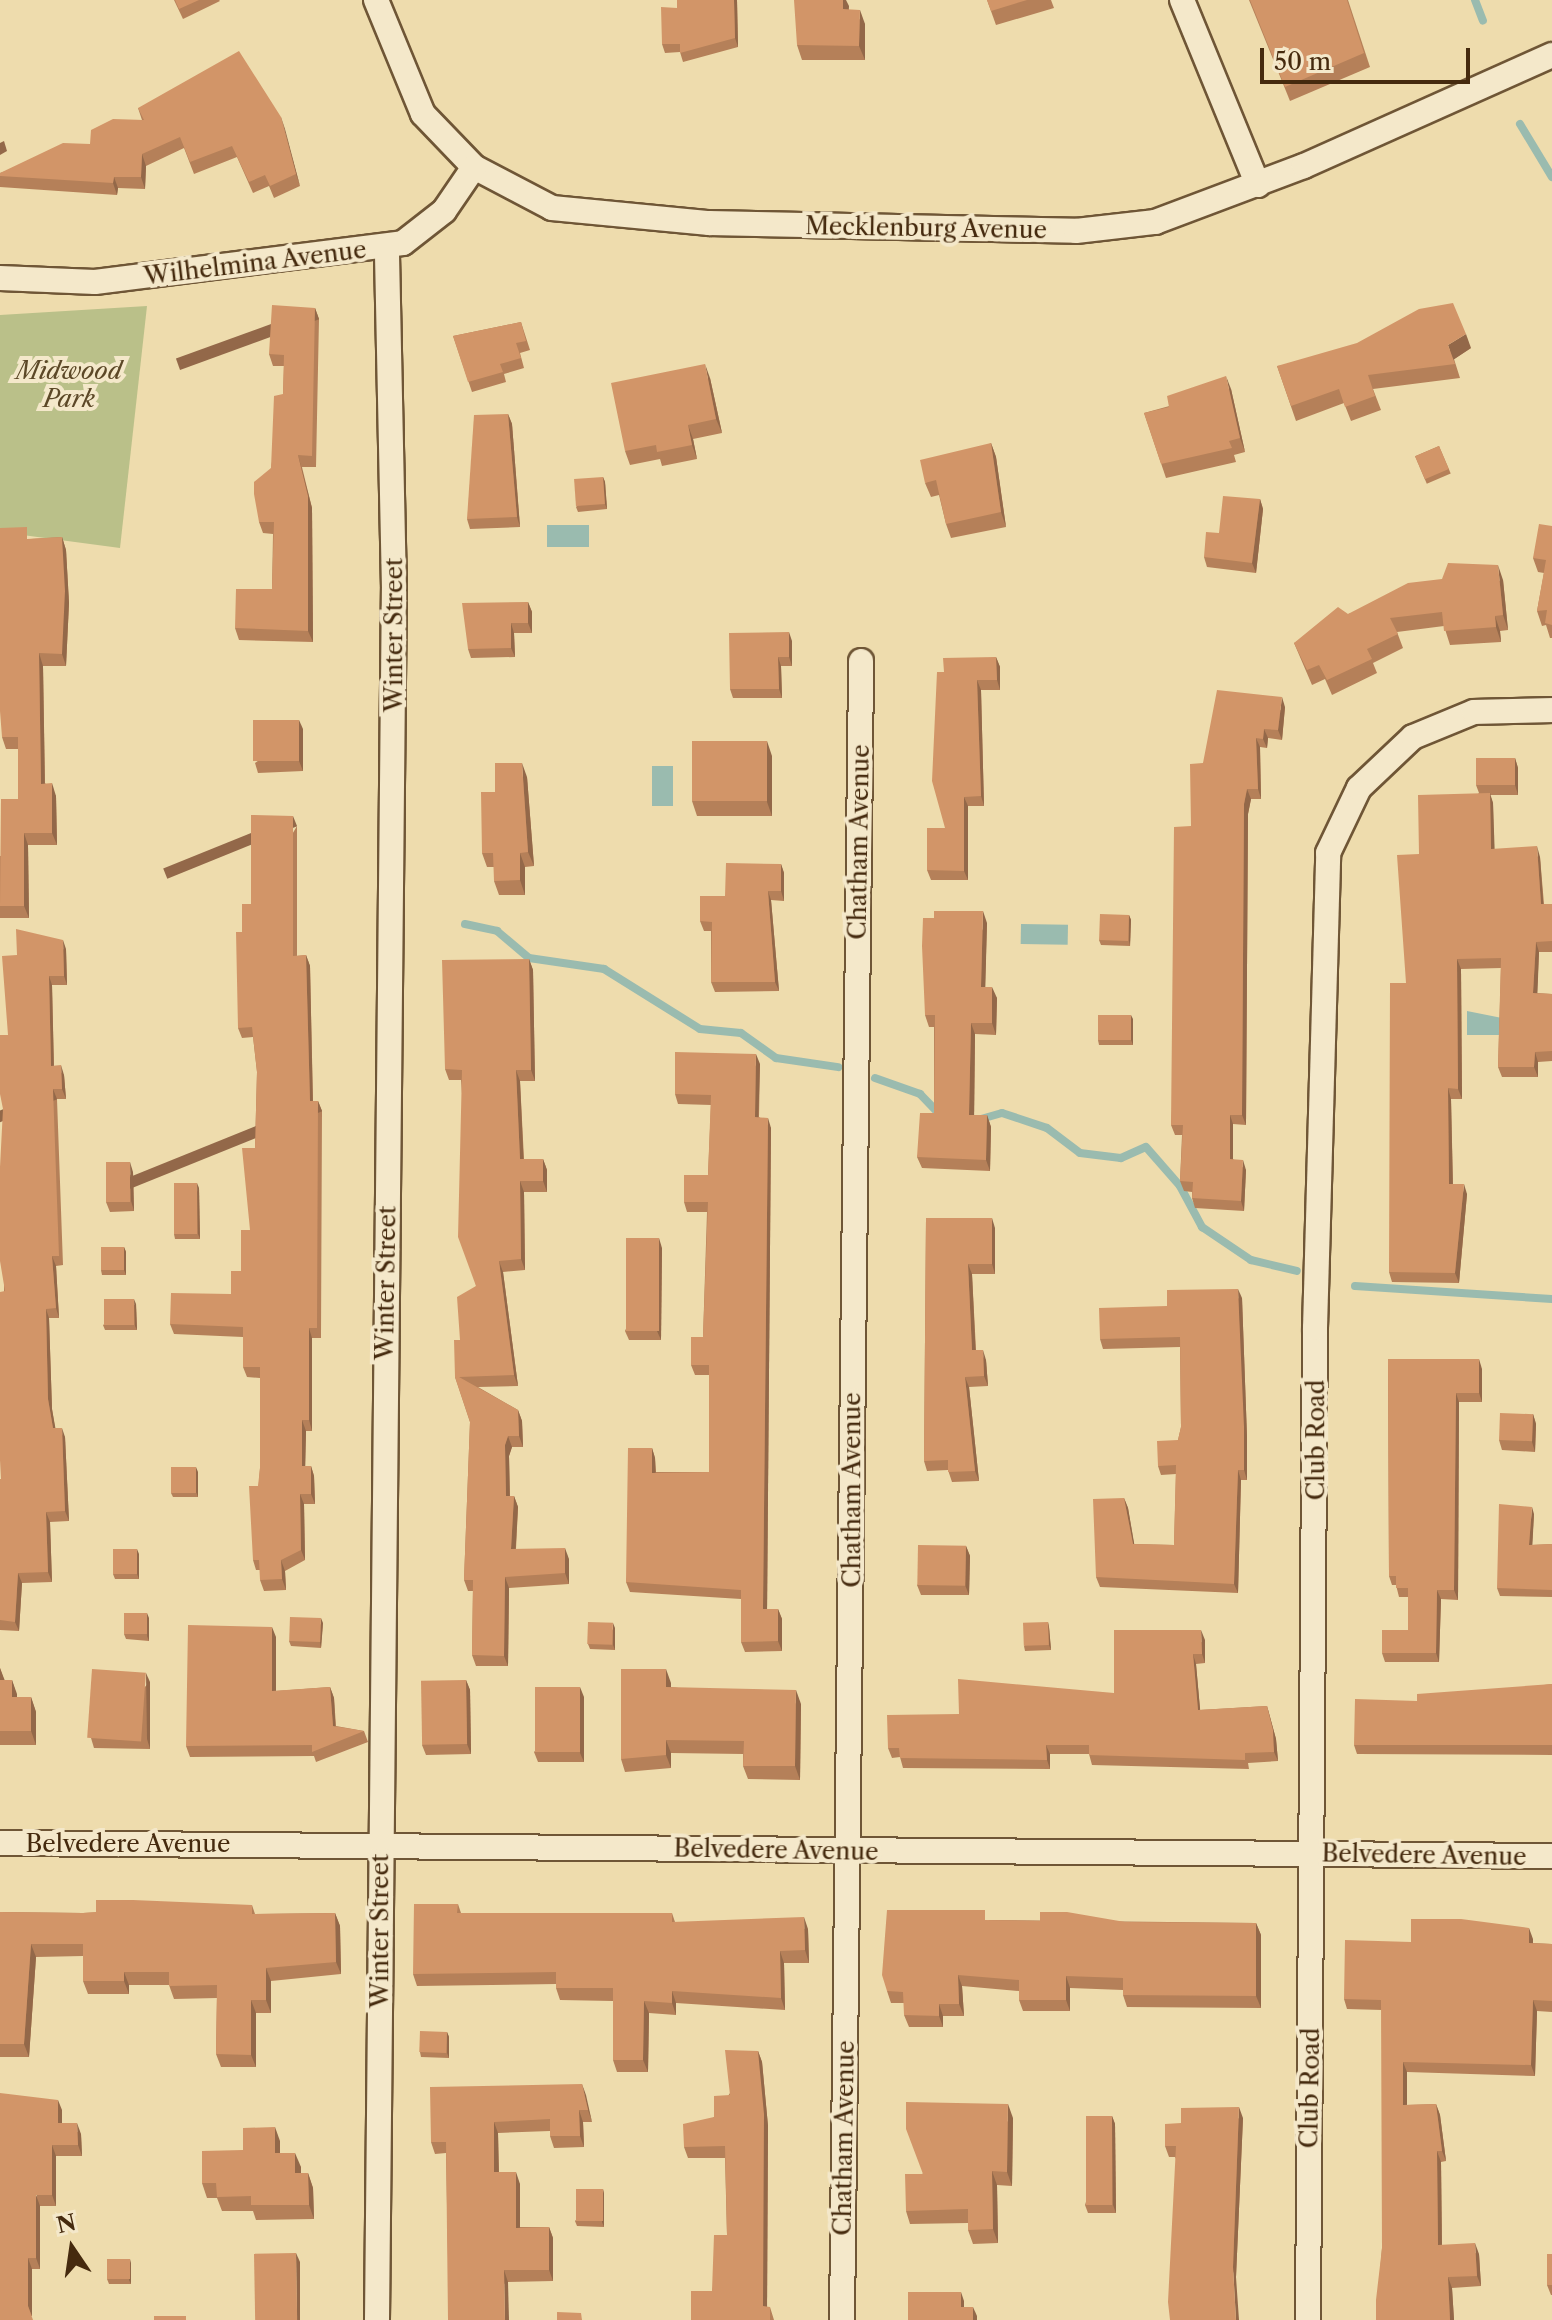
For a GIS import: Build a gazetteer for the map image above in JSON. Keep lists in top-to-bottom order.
{
  "streets": {
    "street": [
      "Mecklenburg Avenue",
      "Wilhelmina Avenue",
      "Winter Street",
      "Chatham Avenue",
      "Club Road",
      "Belvedere Avenue"
    ]
  },
  "crossings": [
    ["Mecklenburg Avenue", "Wilhelmina Avenue"],
    ["Wilhelmina Avenue", "Winter Street"],
    ["Winter Street", "Belvedere Avenue"],
    ["Chatham Avenue", "Belvedere Avenue"],
    ["Club Road", "Belvedere Avenue"]
  ],
  "parks": ["Midwood Park"],
  "scale_bar": "50 m",
  "north": "top"
}
